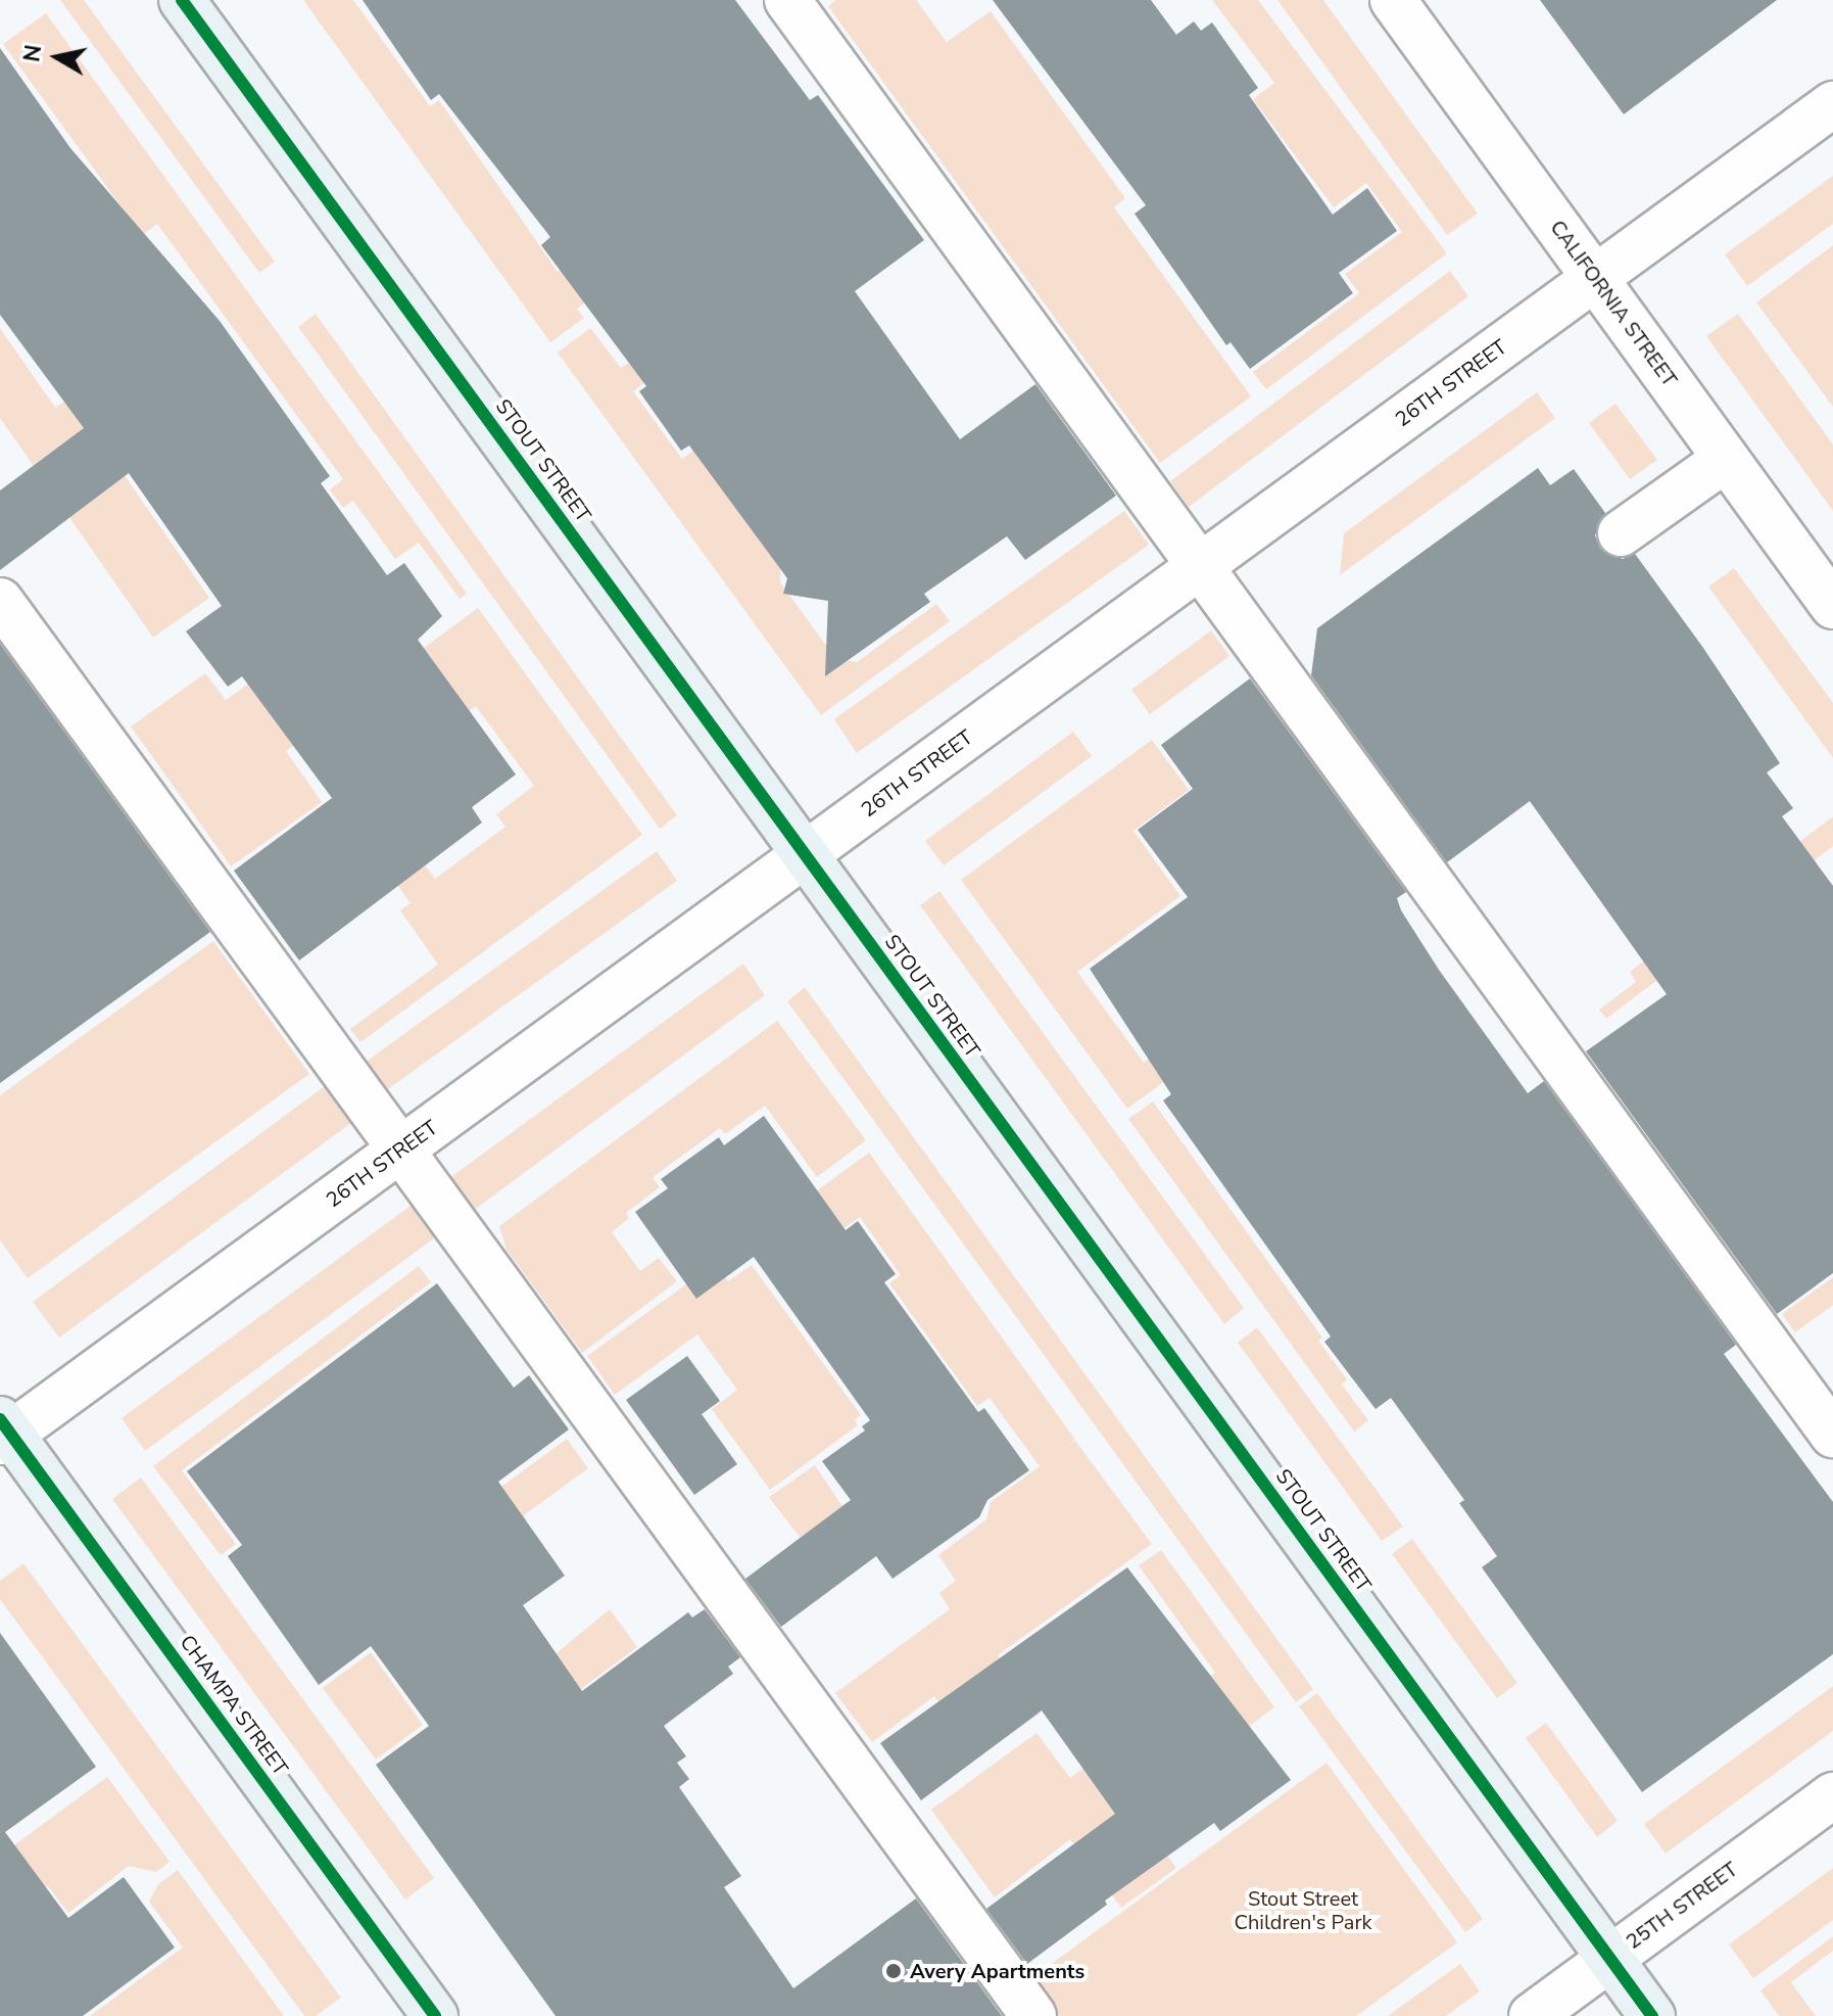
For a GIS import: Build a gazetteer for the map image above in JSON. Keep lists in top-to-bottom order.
{
  "streets": {
    "main road": ["STOUT STREET", "CHAMPA STREET"],
    "street": ["CALIFORNIA STREET", "26TH STREET", "25TH STREET"]
  },
  "crossings": [
    ["CALIFORNIA STREET", "26TH STREET"],
    ["26TH STREET", "STOUT STREET"],
    ["26TH STREET", "CHAMPA STREET"],
    ["STOUT STREET", "25TH STREET"]
  ],
  "parks": ["Stout Street Children's Park"],
  "places": ["Avery Apartments"],
  "north": "left"
}
